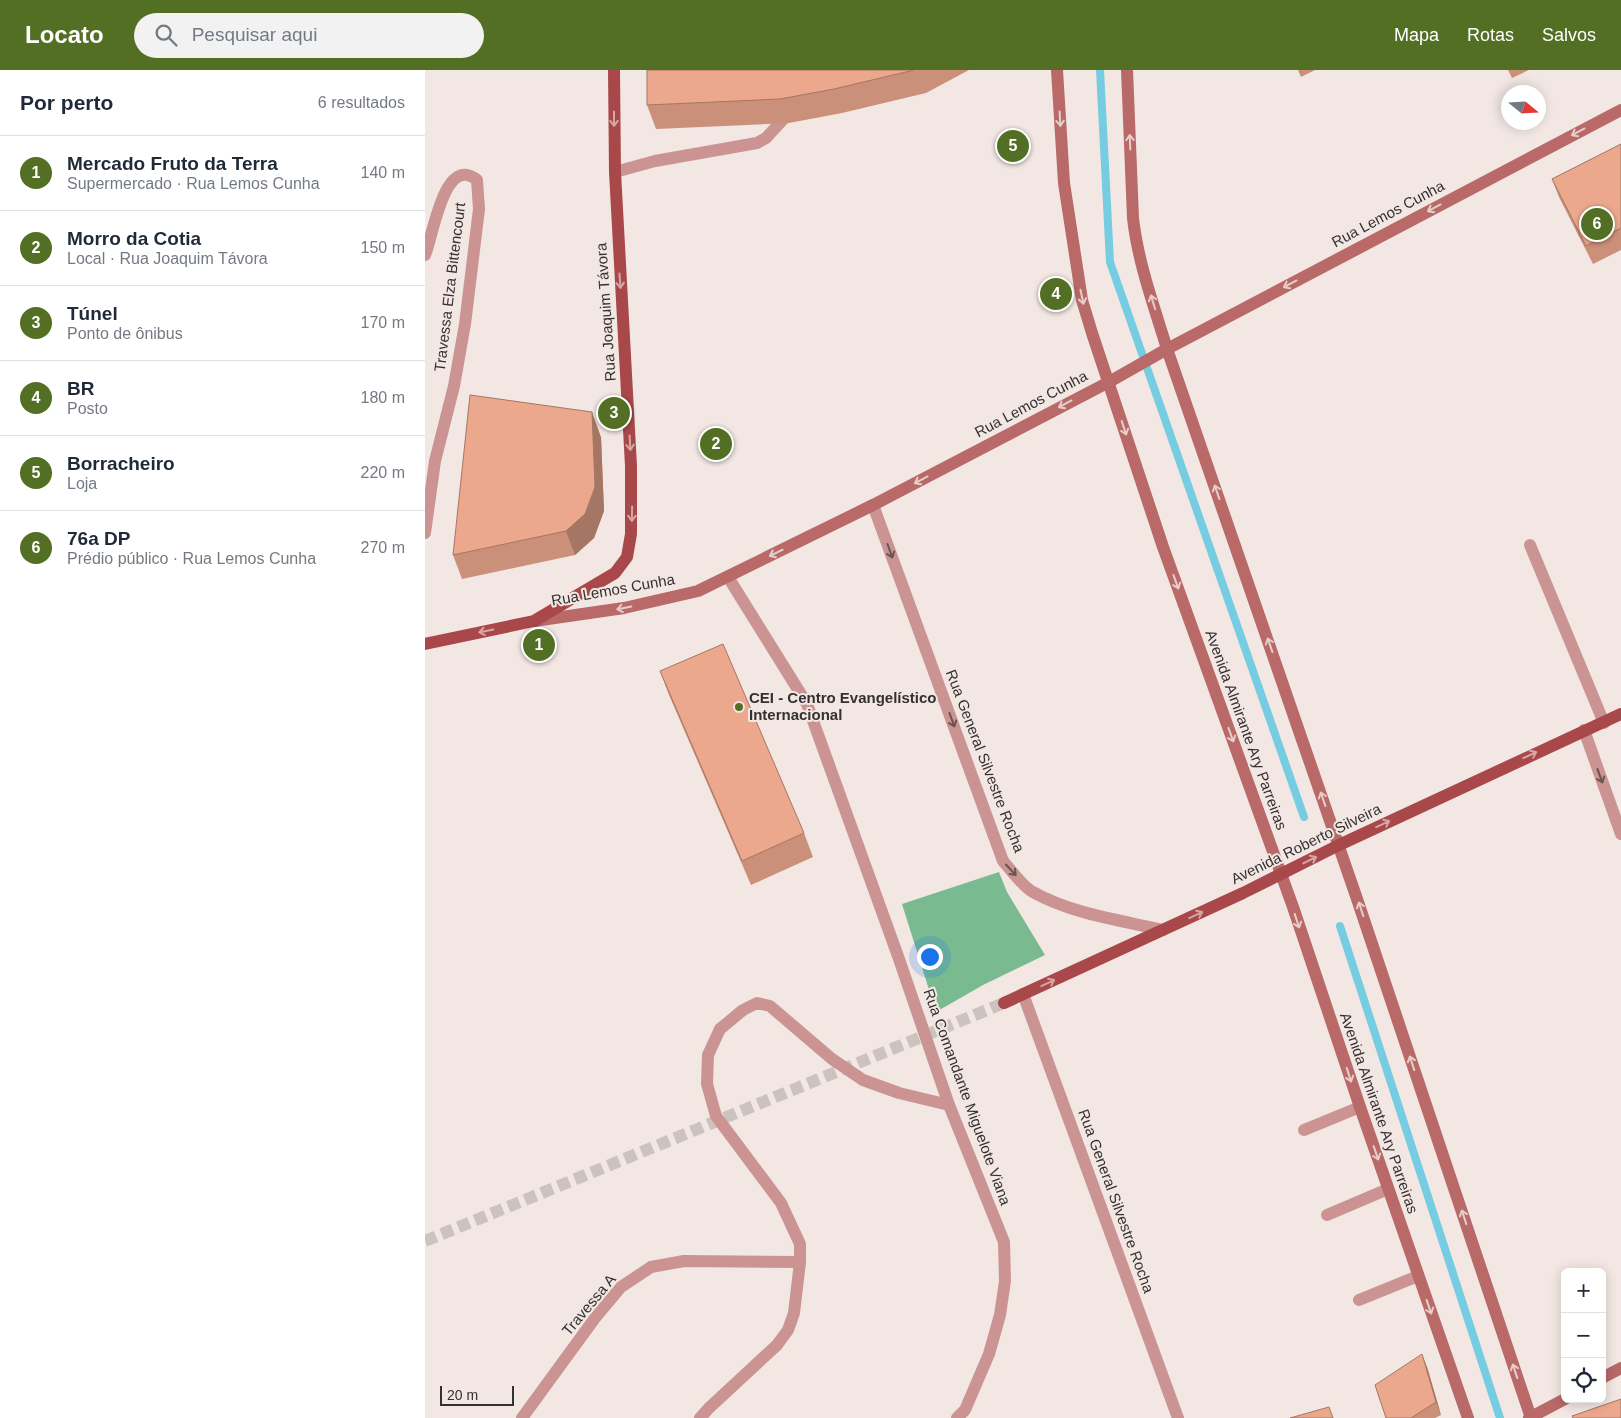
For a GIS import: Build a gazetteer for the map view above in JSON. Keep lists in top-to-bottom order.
{
  "streets": {
    "main road": [
      "Rua Lemos Cunha",
      "Rua Joaquim Távora",
      "Avenida Almirante Ary Parreiras",
      "Avenida Roberto Silveira"
    ],
    "street": [
      "Travessa Elza Bittencourt",
      "Rua General Silvestre Rocha",
      "Rua Comandante Miguelote Viana",
      "Travessa A"
    ]
  },
  "crossings": [
    ["Rua Lemos Cunha", "Rua Joaquim Távora"],
    ["Rua Lemos Cunha", "Avenida Almirante Ary Parreiras"],
    ["Rua Lemos Cunha", "Rua General Silvestre Rocha"],
    ["Rua Lemos Cunha", "Rua Comandante Miguelote Viana"],
    ["Avenida Almirante Ary Parreiras", "Avenida Roberto Silveira"],
    ["Rua General Silvestre Rocha", "Avenida Roberto Silveira"]
  ],
  "one_way": [
    "Rua Lemos Cunha",
    "Rua Joaquim Távora",
    "Rua General Silvestre Rocha",
    "Avenida Roberto Silveira"
  ],
  "places": ["CEI - Centro Evangelístico Internacional"],
  "scale_bar": "20 m",
  "north": "right",
  "page": {
    "header": "Locato",
    "search": "Pesquisar aqui",
    "nav": ["Mapa", "Rotas", "Salvos"],
    "heading": ["Por perto", "6 resultados"],
    "pins": [
      "5",
      "6",
      "4",
      "3",
      "2",
      "1"
    ],
    "list": [
      {
        "mark": "1",
        "name": "Mercado Fruto da Terra",
        "note": "Supermercado · Rua Lemos Cunha",
        "value": "140 m"
      },
      {
        "mark": "2",
        "name": "Morro da Cotia",
        "note": "Local · Rua Joaquim Távora",
        "value": "150 m"
      },
      {
        "mark": "3",
        "name": "Túnel",
        "note": "Ponto de ônibus",
        "value": "170 m"
      },
      {
        "mark": "4",
        "name": "BR",
        "note": "Posto",
        "value": "180 m"
      },
      {
        "mark": "5",
        "name": "Borracheiro",
        "note": "Loja",
        "value": "220 m"
      },
      {
        "mark": "6",
        "name": "76a DP",
        "note": "Prédio público · Rua Lemos Cunha",
        "value": "270 m"
      }
    ],
    "map_buttons": ["+", "−"],
    "scale": "20 m"
  }
}
